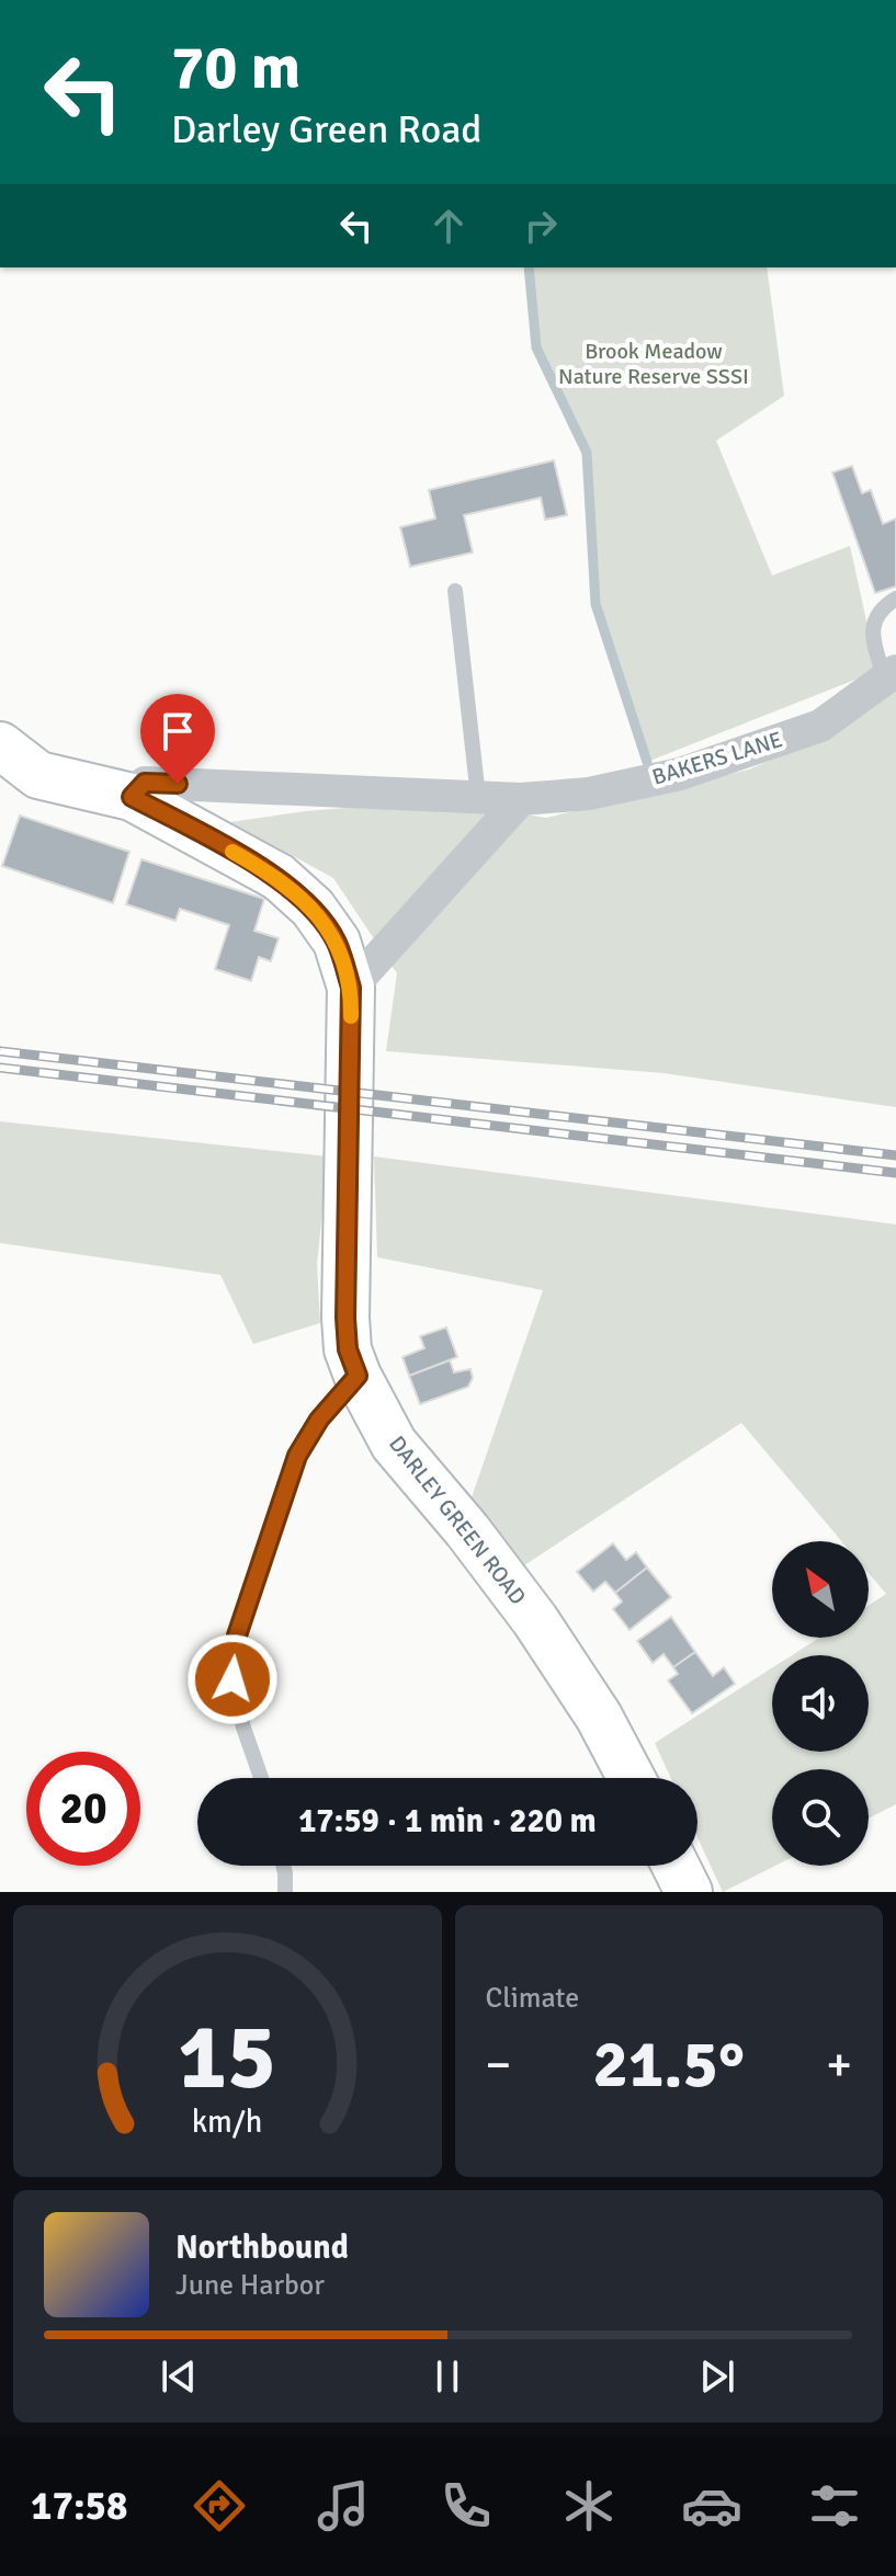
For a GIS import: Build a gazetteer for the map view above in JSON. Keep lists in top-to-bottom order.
{
  "streets": {
    "street": ["BAKERS LANE", "DARLEY GREEN ROAD"]
  },
  "crossings": [
    ["BAKERS LANE", "DARLEY GREEN ROAD"]
  ],
  "parks": ["Brook Meadow Nature Reserve SSSI"],
  "north": "top left",
  "page": {
    "turn": ["70 m", "Darley Green Road"],
    "limit": "20",
    "trip": "17:59 · 1 min · 220 m",
    "tile": "Climate",
    "heat": ["−", "21.5°", "+"],
    "song": ["Northbound", "June Harbor"],
    "tabs": "17:58",
    "gauge": ["15", "km/h"]
  }
}
